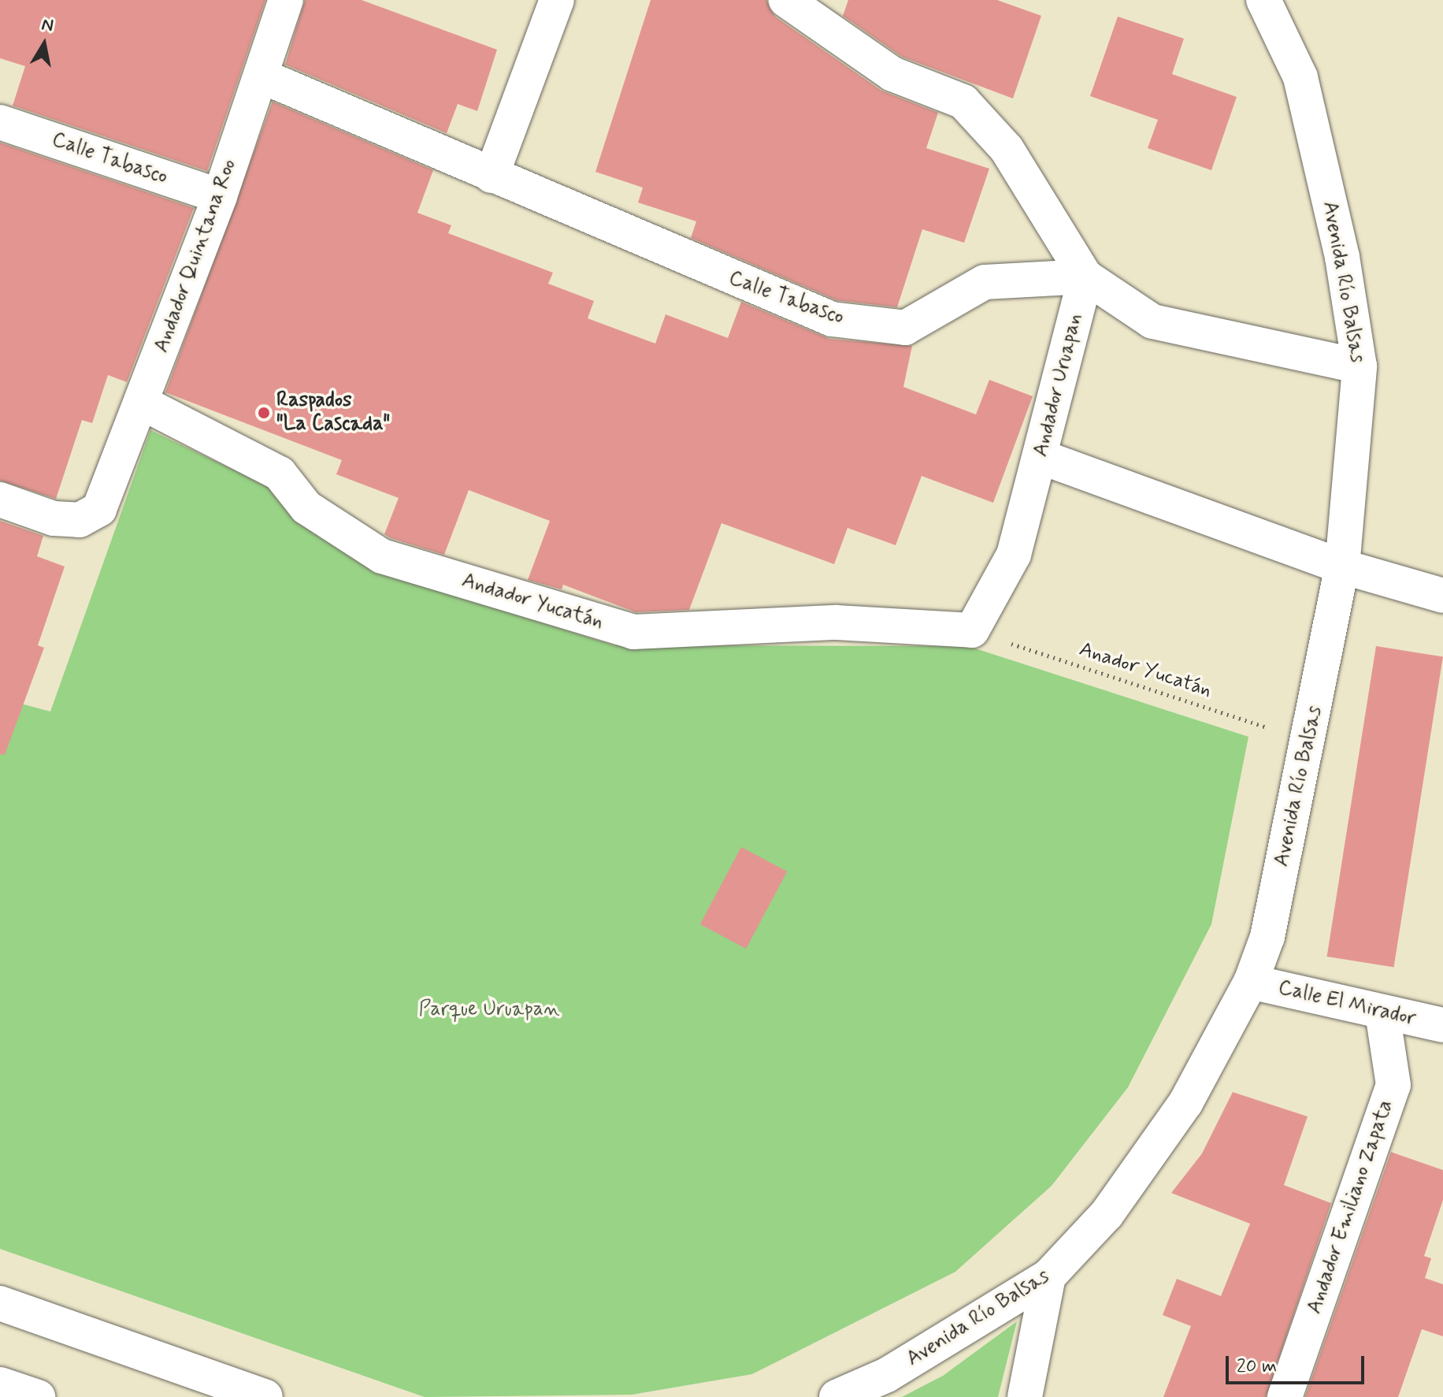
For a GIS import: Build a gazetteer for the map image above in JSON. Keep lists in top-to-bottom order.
{
  "streets": {
    "street": [
      "Calle Tabasco",
      "Andador Quintana Roo",
      "Avenida Río Balsas",
      "Andador Uruapan",
      "Andador Yucatán",
      "Calle El Mirador",
      "Andador Emiliano Zapata"
    ],
    "path": ["Anador Yucatán"]
  },
  "crossings": [
    ["Calle Tabasco", "Andador Quintana Roo"],
    ["Calle Tabasco", "Andador Uruapan"],
    ["Andador Quintana Roo", "Andador Yucatán"],
    ["Avenida Río Balsas", "Anador Yucatán"],
    ["Avenida Río Balsas", "Calle El Mirador"],
    ["Andador Uruapan", "Andador Yucatán"],
    ["Andador Uruapan", "Anador Yucatán"],
    ["Andador Yucatán", "Anador Yucatán"],
    ["Calle El Mirador", "Andador Emiliano Zapata"]
  ],
  "parks": ["Parque Uruapan"],
  "places": ["Raspados \"La Cascada\""],
  "scale_bar": "20 m",
  "north": "top"
}
